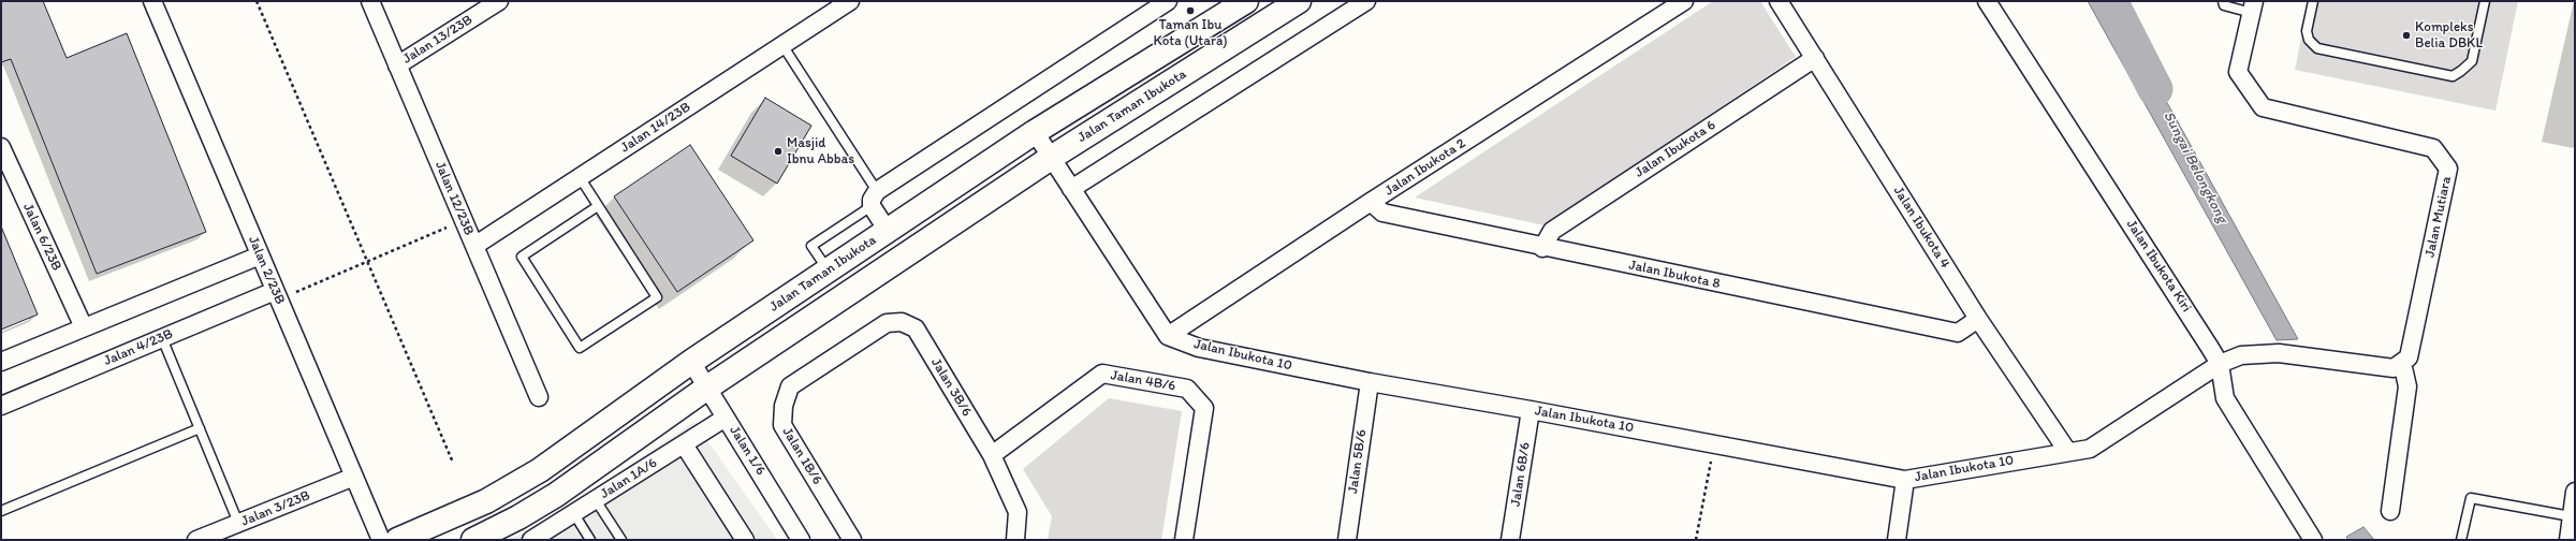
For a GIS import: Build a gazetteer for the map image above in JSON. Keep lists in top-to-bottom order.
{
  "streets": {
    "main road": ["Jalan Taman Ibukota"],
    "street": [
      "Jalan 13/23B",
      "Jalan 14/23B",
      "Jalan Ibukota 6",
      "Jalan Ibukota 2",
      "Jalan 12/23B",
      "Jalan Mutiara",
      "Jalan Ibukota 4",
      "Jalan 6/23B",
      "Jalan Ibukota Kiri",
      "Jalan 2/23B",
      "Jalan Ibukota 8",
      "Jalan 4/23B",
      "Jalan Ibukota 10",
      "Jalan 4B/6",
      "Jalan 3B/6",
      "Jalan 1/6",
      "Jalan 1B/6",
      "Jalan 5B/6",
      "Jalan 6B/6",
      "Jalan 1A/6",
      "Jalan 3/23B"
    ]
  },
  "crossings": [
    ["Jalan 13/23B", "Jalan 12/23B"],
    ["Jalan Taman Ibukota", "Jalan 1/6"],
    ["Jalan 14/23B", "Jalan 12/23B"],
    ["Jalan Ibukota 6", "Jalan Ibukota 4"],
    ["Jalan Ibukota 6", "Jalan Ibukota 8"],
    ["Jalan Ibukota 2", "Jalan Ibukota 8"],
    ["Jalan Ibukota 2", "Jalan Ibukota 10"],
    ["Jalan Ibukota 4", "Jalan Ibukota 8"],
    ["Jalan Ibukota 4", "Jalan Ibukota 10"],
    ["Jalan Ibukota Kiri", "Jalan Ibukota 10"],
    ["Jalan 2/23B", "Jalan 4/23B"],
    ["Jalan 2/23B", "Jalan 3/23B"],
    ["Jalan Ibukota 10", "Jalan 5B/6"],
    ["Jalan Ibukota 10", "Jalan 6B/6"],
    ["Jalan 4B/6", "Jalan 3B/6"],
    ["Jalan 3B/6", "Jalan 1B/6"],
    ["Jalan 1/6", "Jalan 1A/6"]
  ],
  "water": ["Sungai Belongkong"],
  "places": ["Taman Ibu Kota (Utara)", "Kompleks Belia DBKL", "Masjid Ibnu Abbas"]
}
